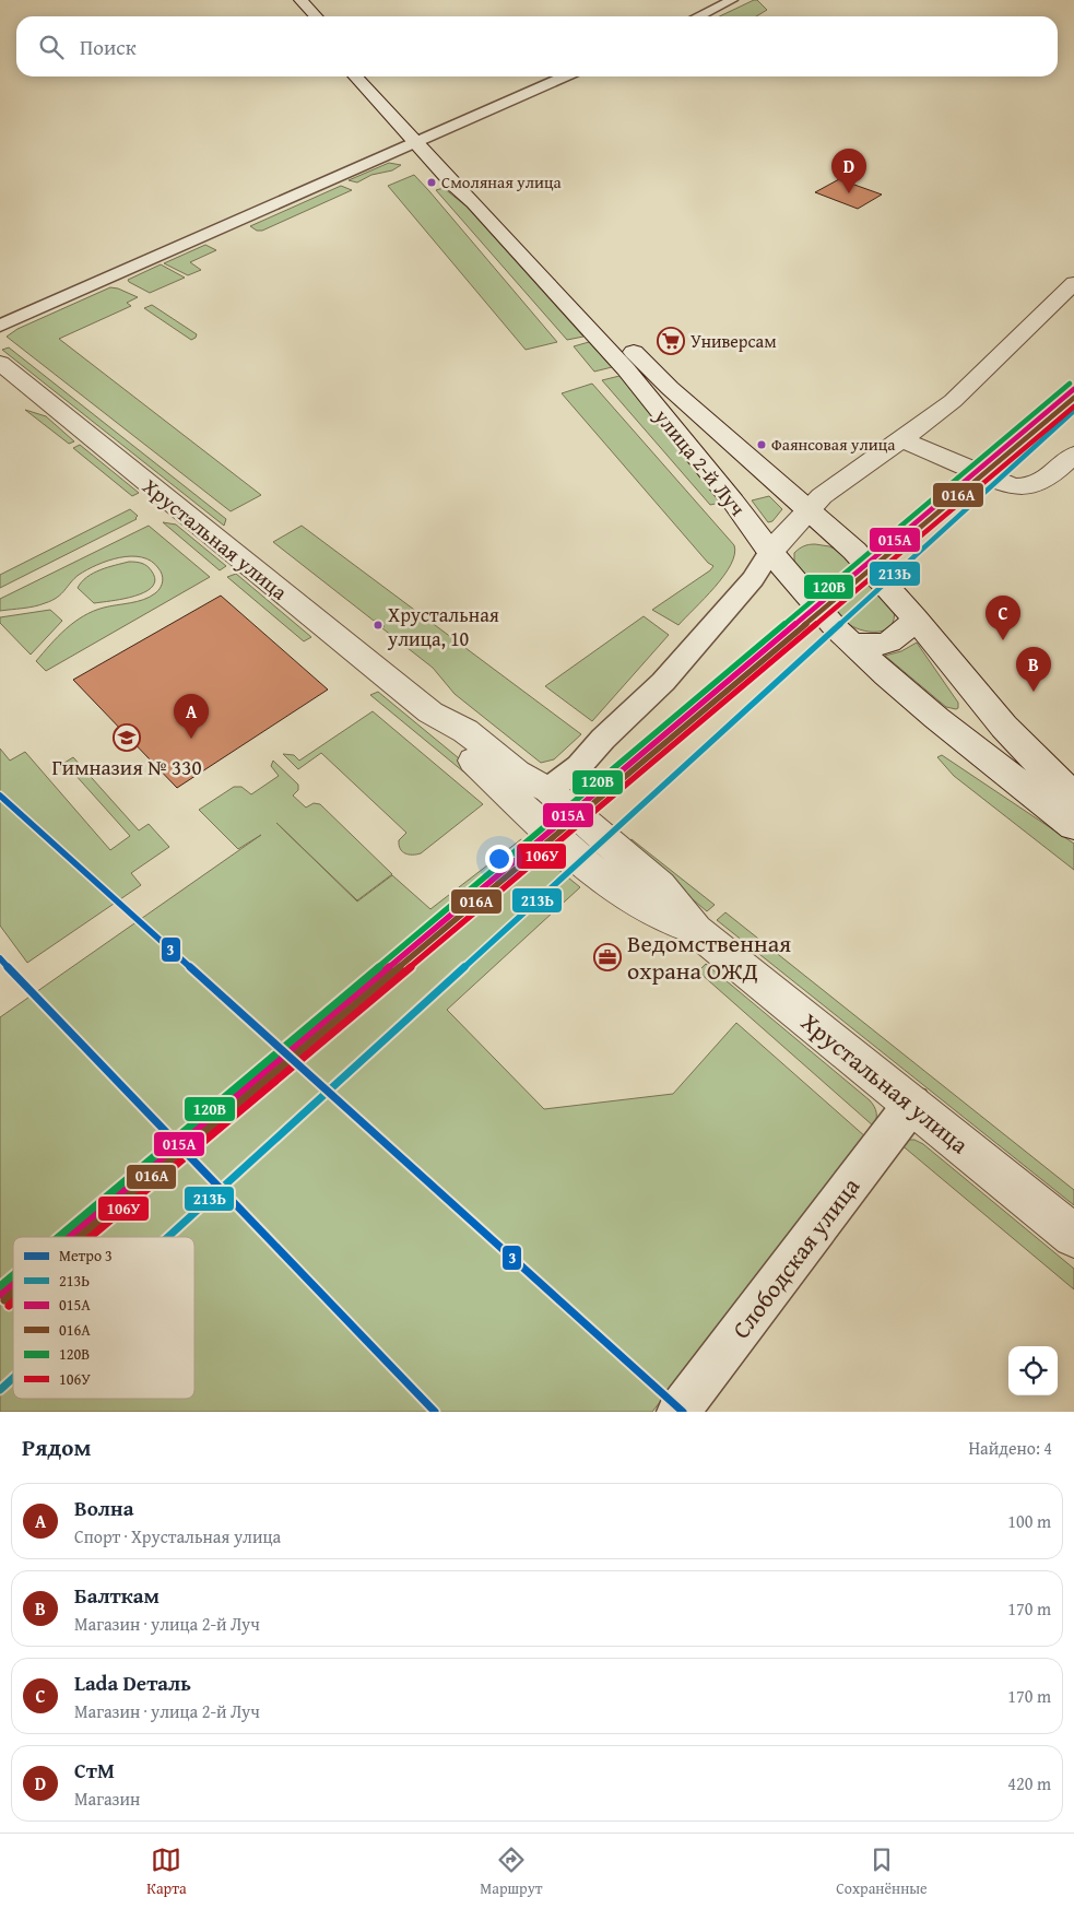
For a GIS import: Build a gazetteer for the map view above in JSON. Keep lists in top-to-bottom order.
{
  "streets": {
    "main road": ["улица 2-й Луч", "Хрустальная улица"],
    "street": ["Слободская улица"]
  },
  "crossings": [
    ["Хрустальная улица", "Слободская улица"]
  ],
  "places": {
    "other": ["Смоляная улица", "Фаянсовая улица", "Хрустальная улица, 10"],
    "supermarket": ["Универсам"],
    "school or university": ["Гимназия № 330"],
    "office": ["Ведомственная охрана ОЖД"]
  },
  "lines": [
    "transit line 120В",
    "transit line 015А",
    "transit line 016А",
    "transit line 106У",
    "transit line 213Ь",
    "metro line 3"
  ],
  "legend": [
    "Метро 3",
    "213Ь",
    "015А",
    "016А",
    "120В",
    "106У"
  ],
  "page": {
    "search": "Поиск",
    "pins": [
      "D",
      "C",
      "B",
      "A"
    ],
    "heading": ["Рядом", "Найдено: 4"],
    "list": [
      {
        "mark": "A",
        "name": "Волна",
        "note": "Спорт · Хрустальная улица",
        "value": "100 m"
      },
      {
        "mark": "B",
        "name": "Балткам",
        "note": "Магазин · улица 2-й Луч",
        "value": "170 m"
      },
      {
        "mark": "C",
        "name": "Lada Dеталь",
        "note": "Магазин · улица 2-й Луч",
        "value": "170 m"
      },
      {
        "mark": "D",
        "name": "СтМ",
        "note": "Магазин",
        "value": "420 m"
      }
    ],
    "nav": ["Карта", "Маршрут", "Сохранённые"]
  }
}
